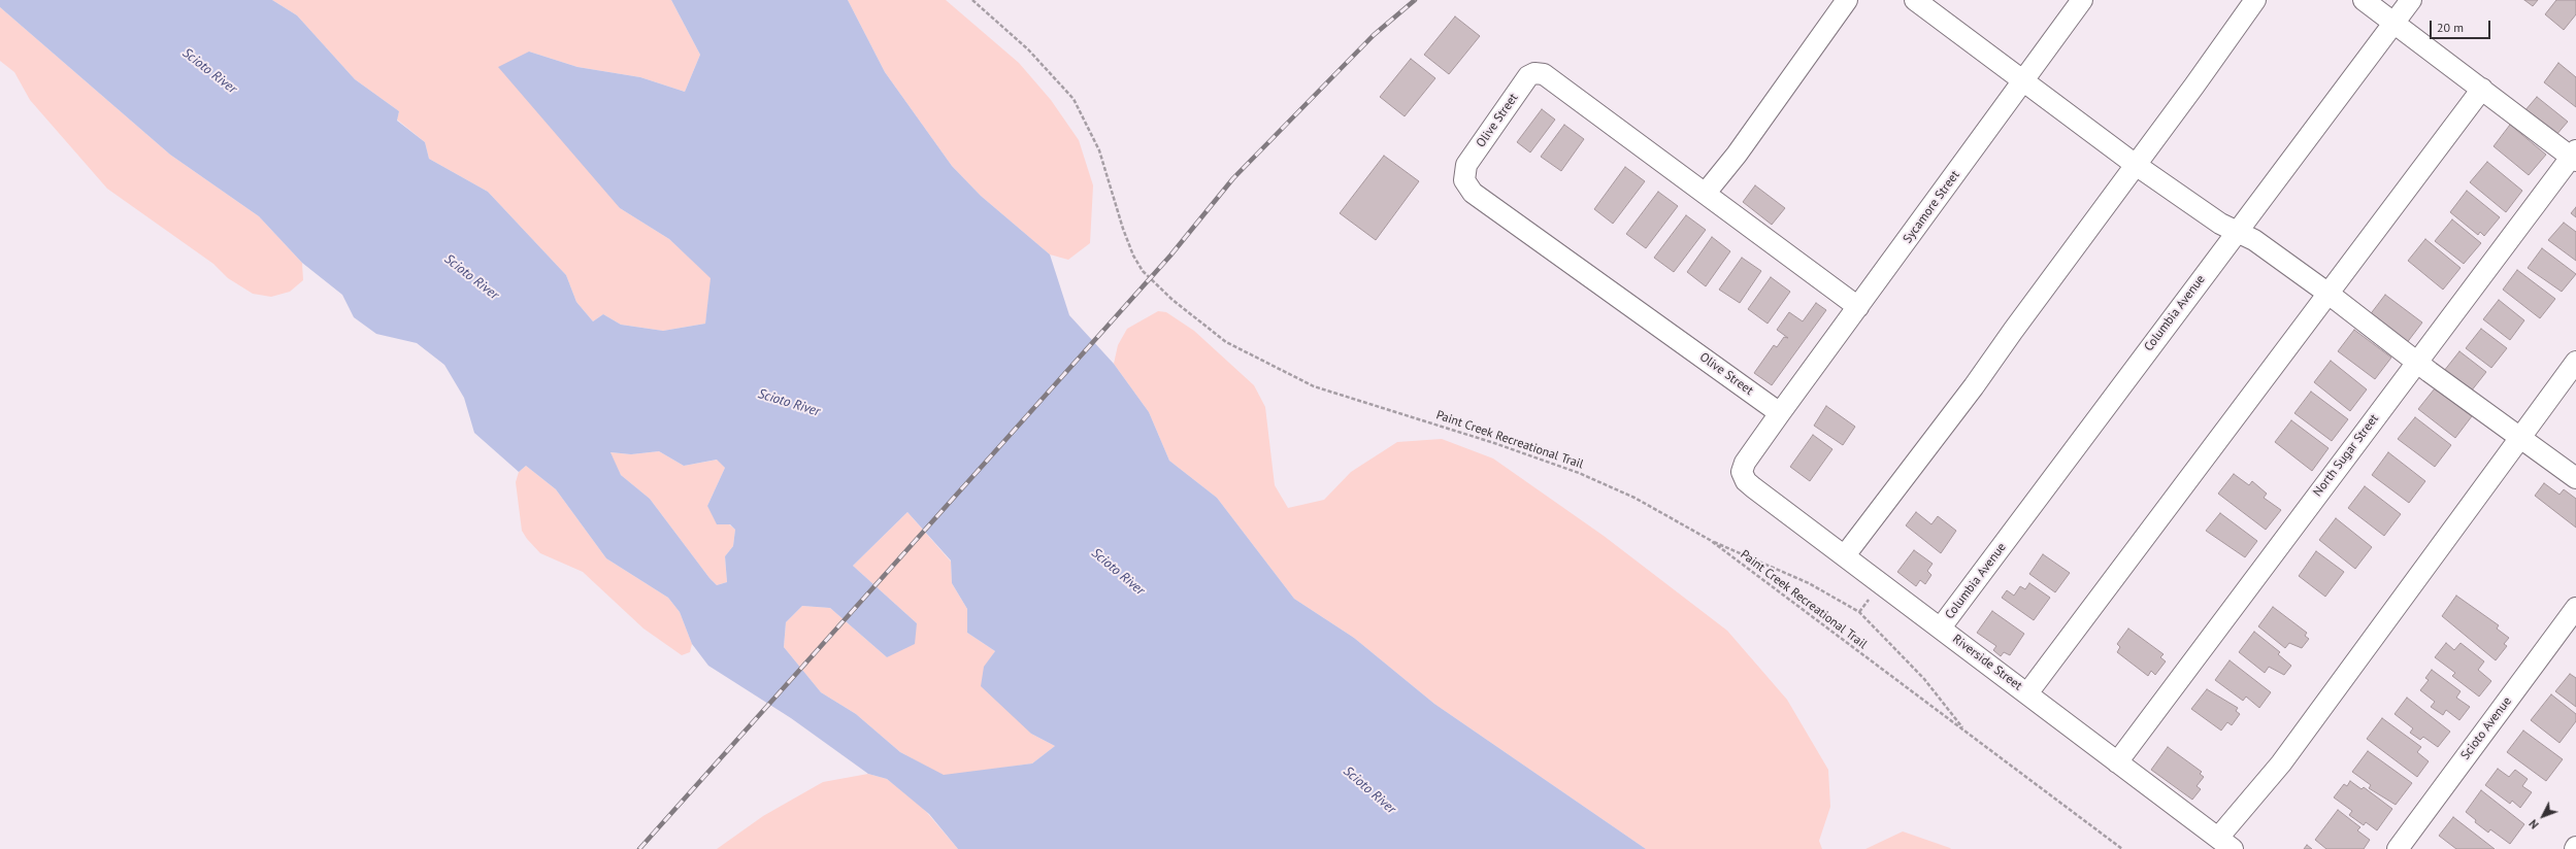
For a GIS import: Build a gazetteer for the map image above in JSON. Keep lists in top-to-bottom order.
{
  "streets": {
    "street": [
      "Olive Street",
      "Sycamore Street",
      "Columbia Avenue",
      "North Sugar Street",
      "Riverside Street",
      "Scioto Avenue"
    ],
    "path": ["Paint Creek Recreational Trail"]
  },
  "crossings": [
    ["Olive Street", "Sycamore Street"],
    ["Olive Street", "Riverside Street"],
    ["Sycamore Street", "Riverside Street"],
    ["Columbia Avenue", "Riverside Street"],
    ["North Sugar Street", "Riverside Street"]
  ],
  "water": ["Scioto River"],
  "scale_bar": "20 m",
  "north": "bottom left"
}
